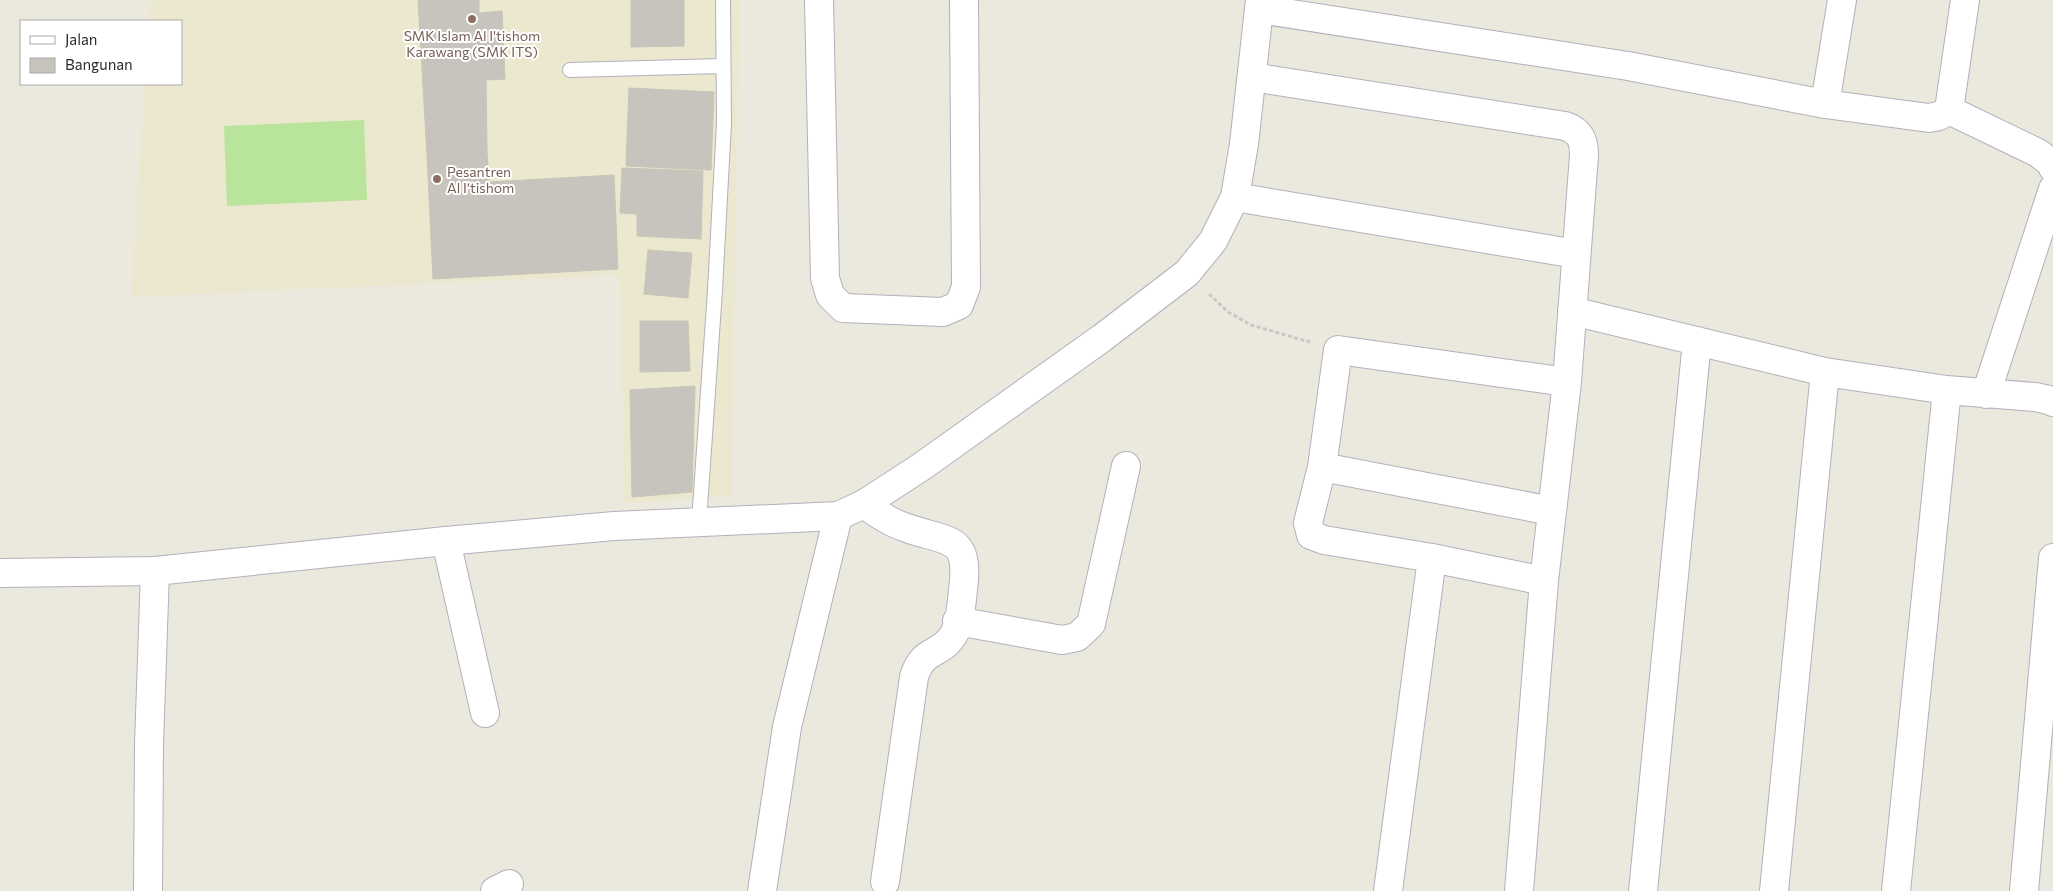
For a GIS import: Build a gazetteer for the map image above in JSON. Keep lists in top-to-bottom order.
{
  "places": ["SMK Islam Al I'tishom Karawang (SMK ITS)", "Pesantren Al I’tishom"],
  "legend": ["Jalan", "Bangunan"]
}
